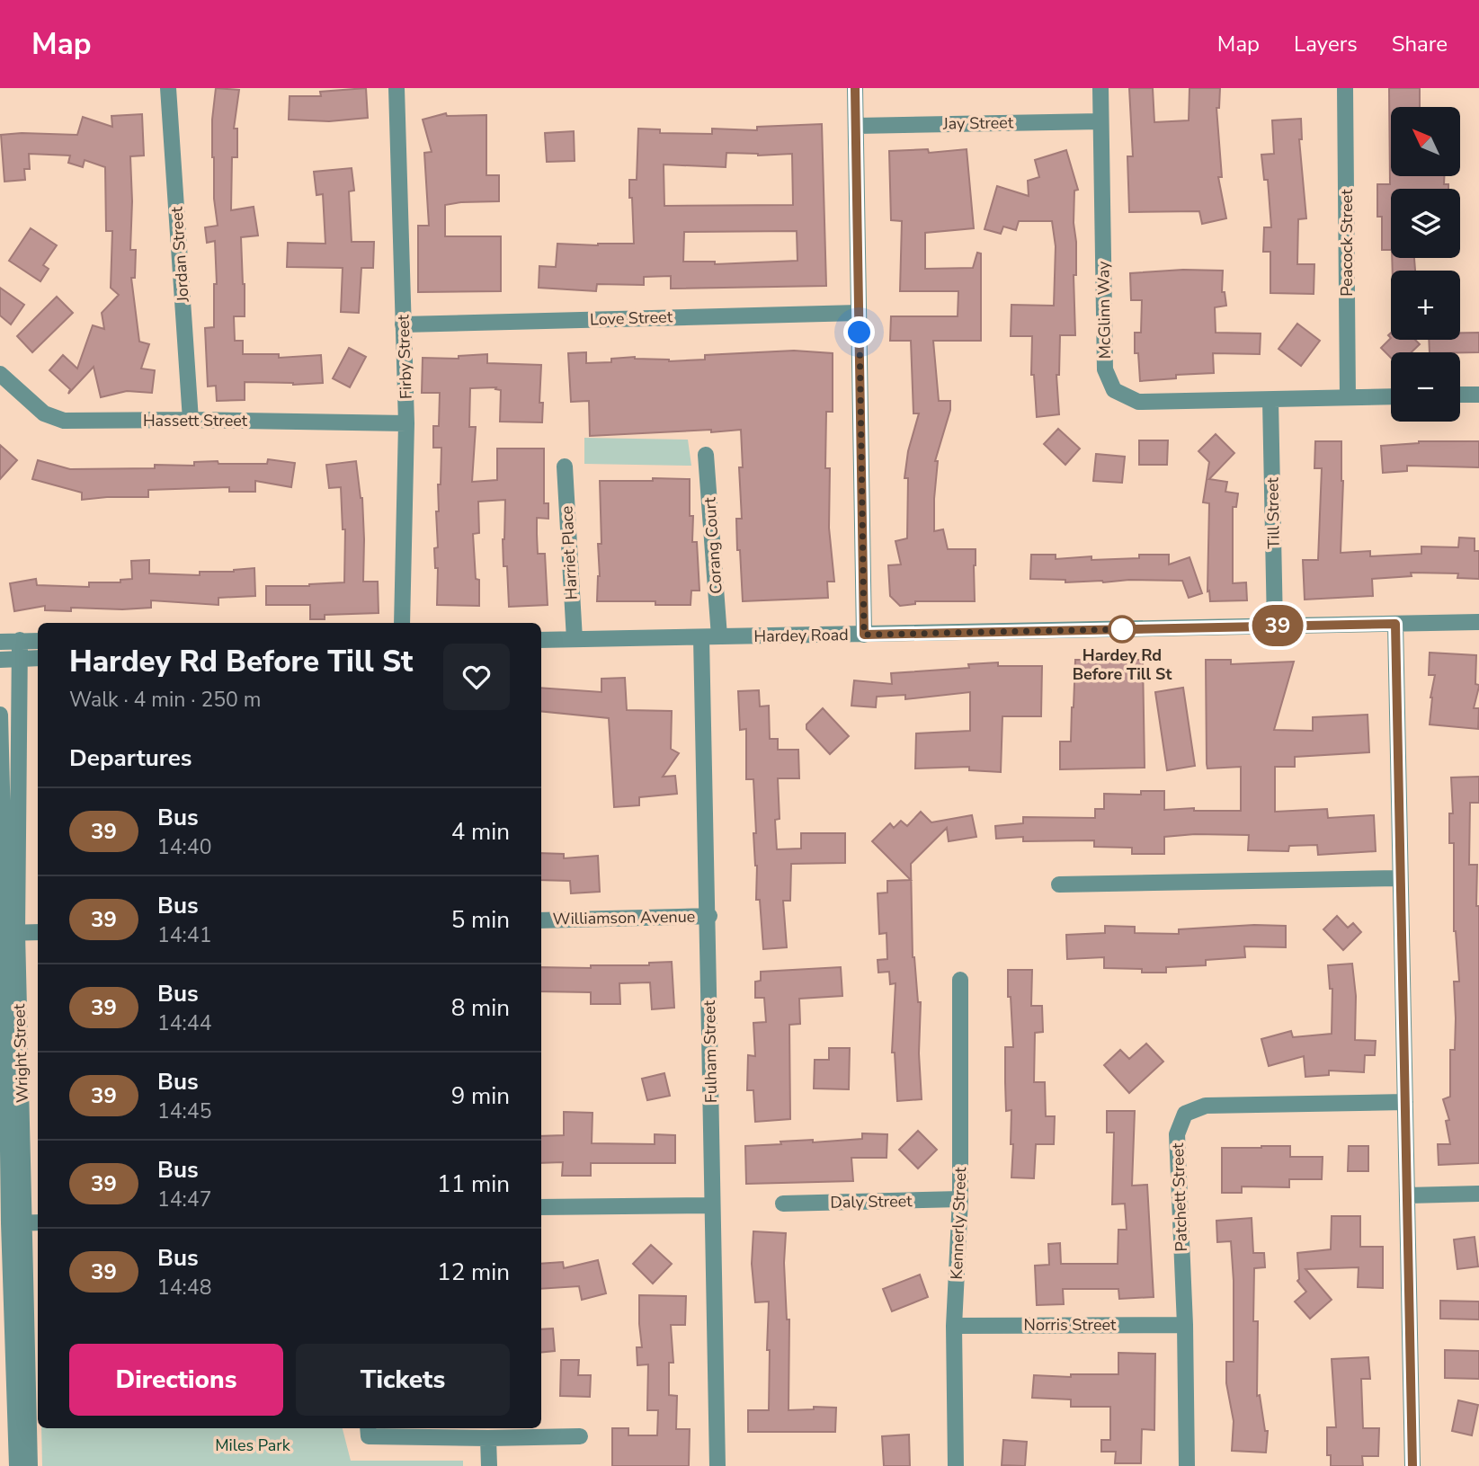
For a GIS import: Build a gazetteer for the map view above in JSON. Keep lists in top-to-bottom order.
{
  "streets": {
    "street": [
      "Jay Street",
      "Peacock Street",
      "Jordan Street",
      "McGlinn Way",
      "Love Street",
      "Firby Street",
      "Hassett Street",
      "Till Street",
      "Corang Court",
      "Harriet Place",
      "Hardey Road",
      "Williamson Avenue",
      "Fulham Street",
      "Wright Street",
      "Patchett Street",
      "Daly Street",
      "Kennerly Street",
      "Norris Street"
    ]
  },
  "crossings": [
    ["Jay Street", "McGlinn Way"],
    ["Peacock Street", "McGlinn Way"],
    ["Jordan Street", "Hassett Street"],
    ["McGlinn Way", "Till Street"],
    ["Love Street", "Firby Street"],
    ["Firby Street", "Hassett Street"],
    ["Till Street", "Hardey Road"],
    ["Corang Court", "Hardey Road"],
    ["Harriet Place", "Hardey Road"],
    ["Hardey Road", "Fulham Street"],
    ["Williamson Avenue", "Fulham Street"],
    ["Patchett Street", "Norris Street"],
    ["Daly Street", "Kennerly Street"],
    ["Kennerly Street", "Norris Street"]
  ],
  "parks": ["Miles Park"],
  "places": ["Hardey Rd Before Till St"],
  "lines": ["bus line 39"],
  "north": "top left",
  "page": {
    "header": "Map",
    "nav": ["Map", "Layers", "Share"],
    "on_map": "39",
    "map_buttons": ["+", "−"],
    "heading": [
      ["Hardey Rd Before Till St", "Walk · 4 min · 250 m"],
      "Departures"
    ],
    "list": [
      {
        "mark": "39",
        "name": "Bus",
        "note": "14:40",
        "value": "4 min"
      },
      {
        "mark": "39",
        "name": "Bus",
        "note": "14:41",
        "value": "5 min"
      },
      {
        "mark": "39",
        "name": "Bus",
        "note": "14:44",
        "value": "8 min"
      },
      {
        "mark": "39",
        "name": "Bus",
        "note": "14:45",
        "value": "9 min"
      },
      {
        "mark": "39",
        "name": "Bus",
        "note": "14:47",
        "value": "11 min"
      },
      {
        "mark": "39",
        "name": "Bus",
        "note": "14:48",
        "value": "12 min"
      }
    ],
    "buttons": ["Directions", "Tickets"]
  }
}
